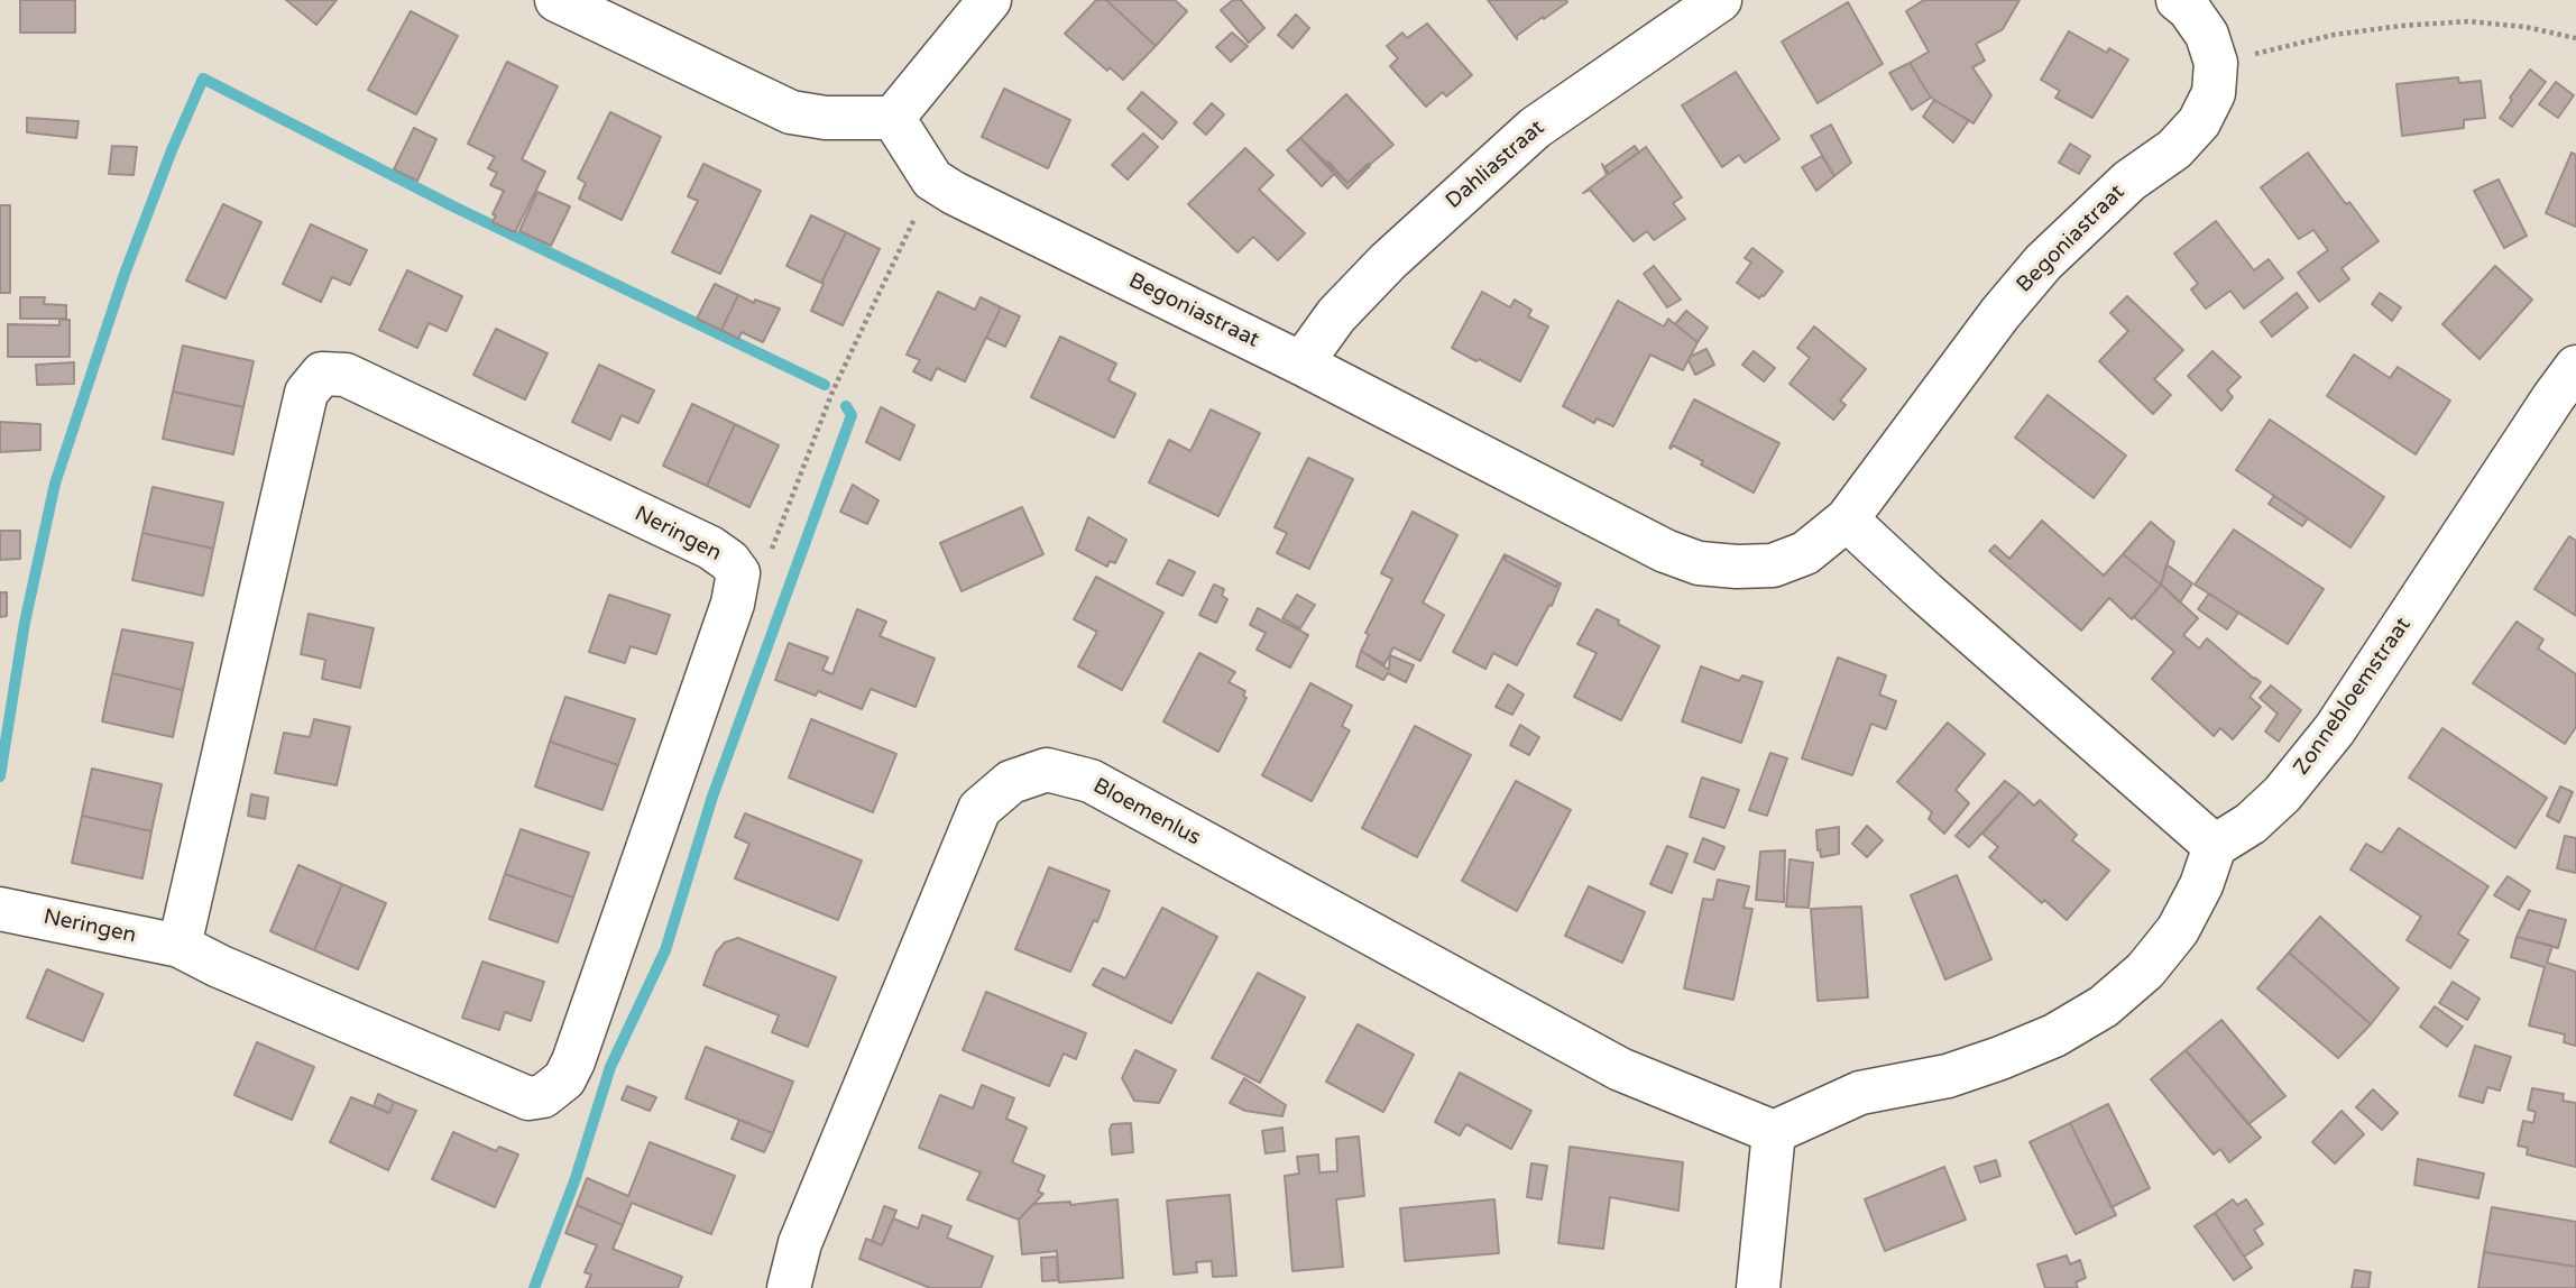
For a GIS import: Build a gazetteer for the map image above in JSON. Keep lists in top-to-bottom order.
{
  "streets": {
    "street": [
      "Dahliastraat",
      "Begoniastraat",
      "Neringen",
      "Zonnebloemstraat",
      "Bloemenlus"
    ]
  },
  "crossings": [
    ["Dahliastraat", "Begoniastraat"]
  ]
}
